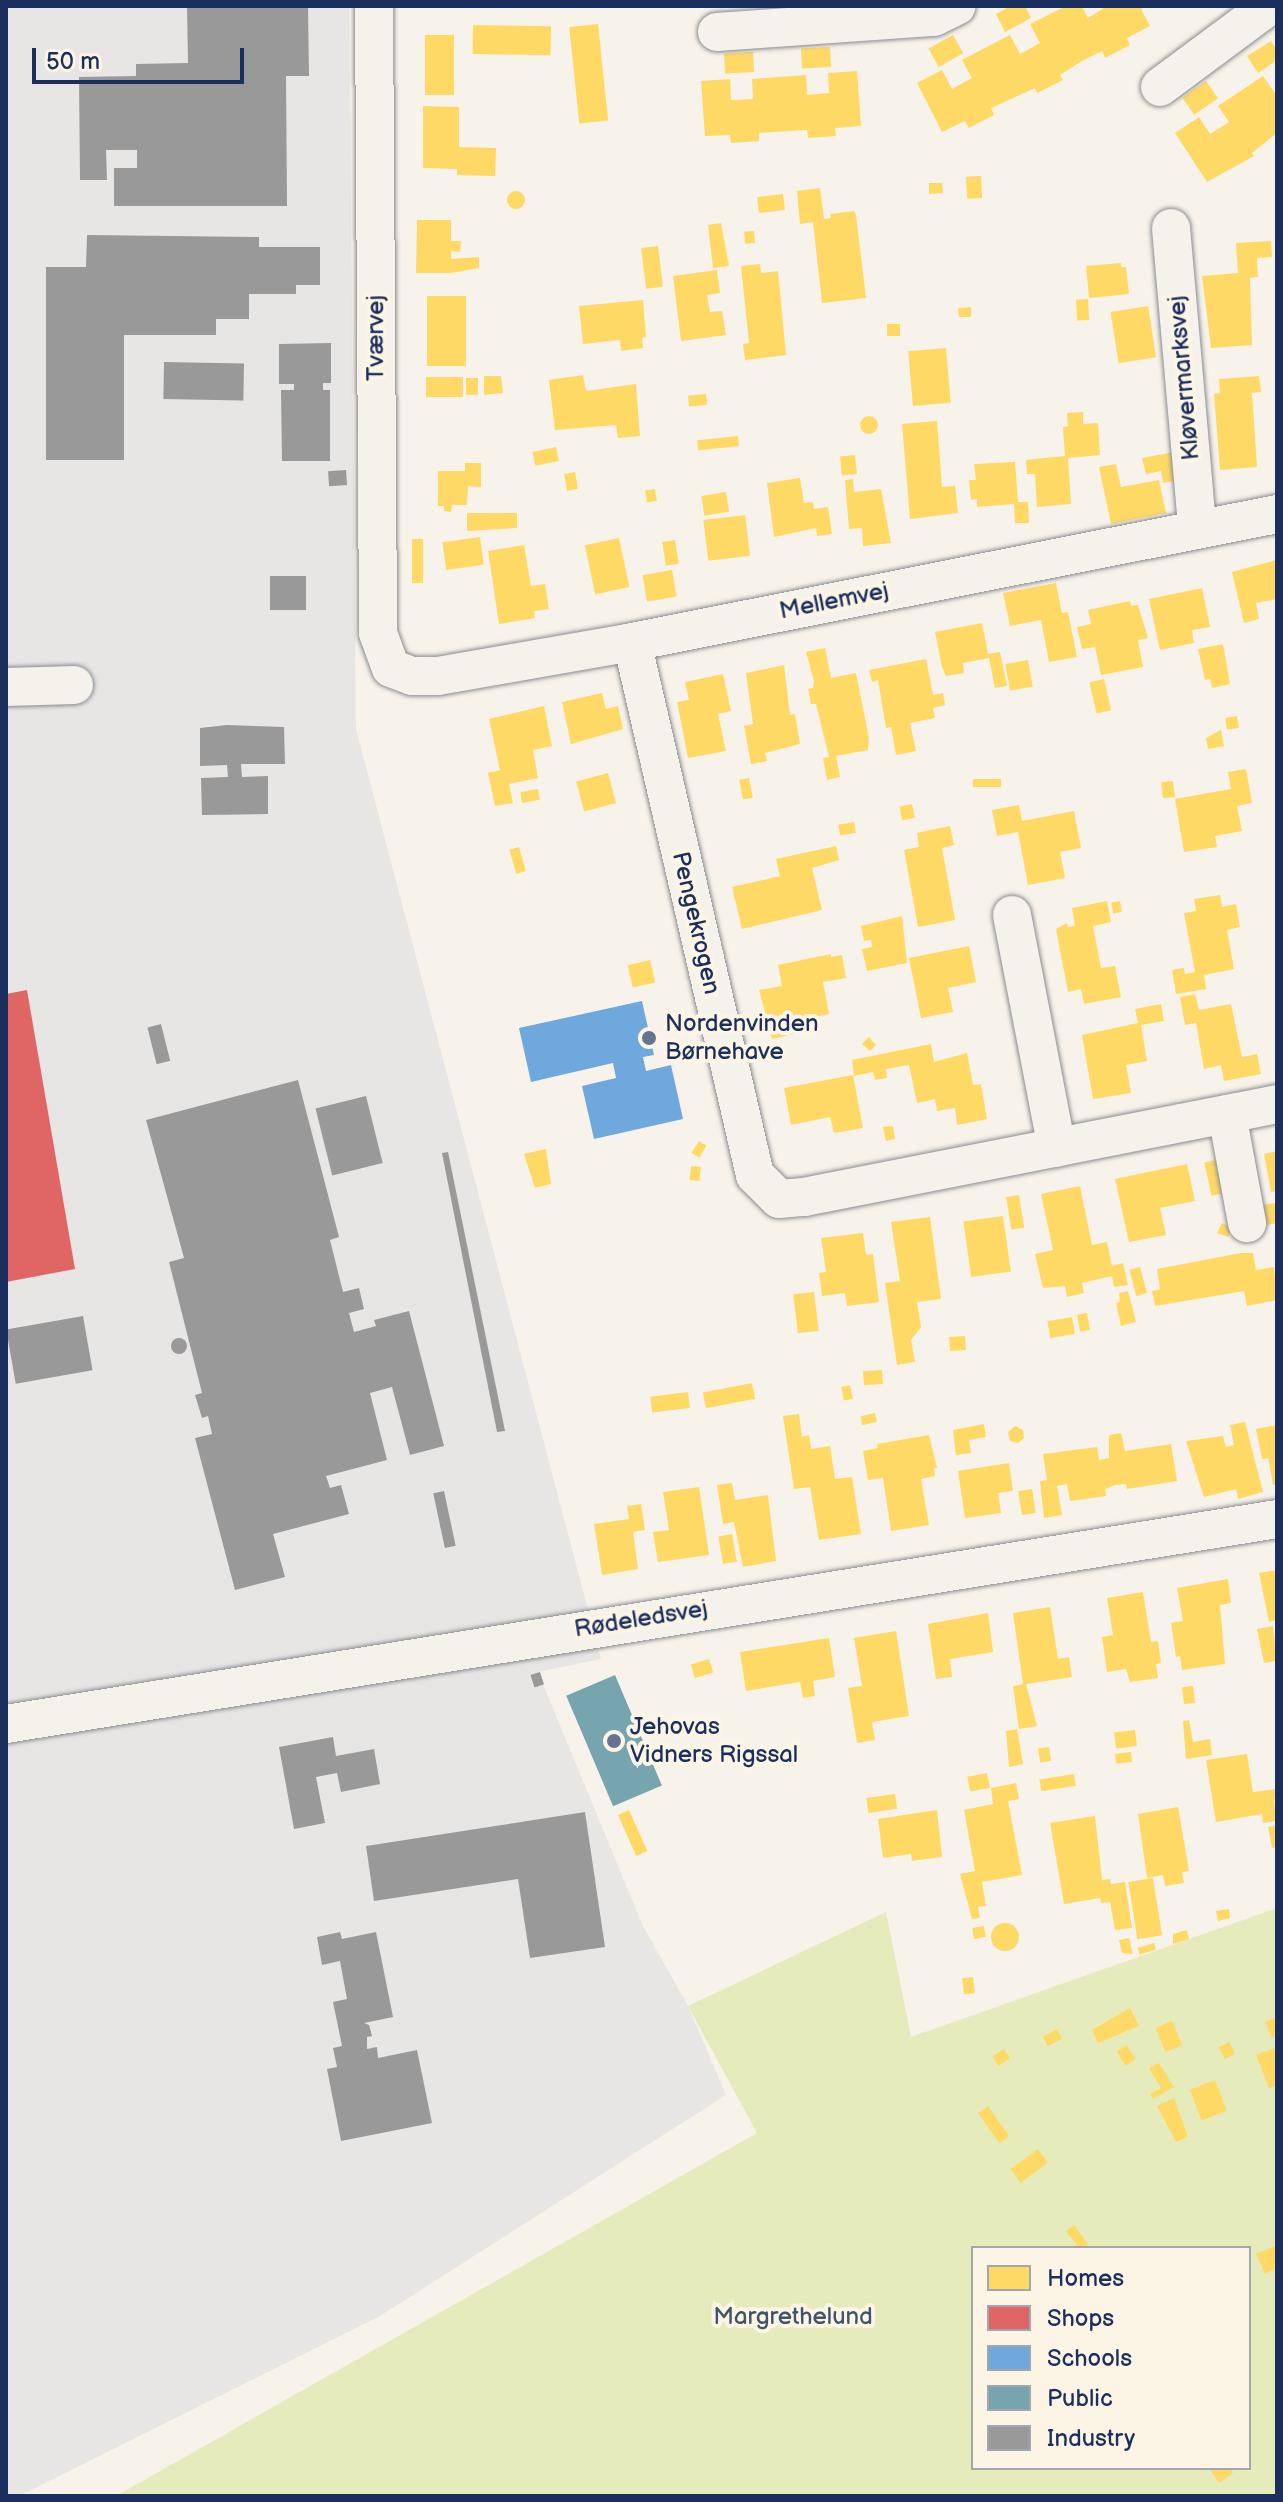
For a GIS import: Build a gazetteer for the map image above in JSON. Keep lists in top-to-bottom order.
{
  "streets": {
    "street": [
      "Tværvej",
      "Kløvermarksvej",
      "Mellemvej",
      "Pengekrogen",
      "Rødeledsvej"
    ]
  },
  "crossings": [
    ["Tværvej", "Mellemvej"],
    ["Kløvermarksvej", "Mellemvej"],
    ["Mellemvej", "Pengekrogen"]
  ],
  "parks": ["Margrethelund"],
  "places": ["Nordenvinden Børnehave", "Jehovas Vidners Rigssal"],
  "legend": [
    "Homes",
    "Shops",
    "Schools",
    "Public",
    "Industry"
  ],
  "scale_bar": "50 m"
}
